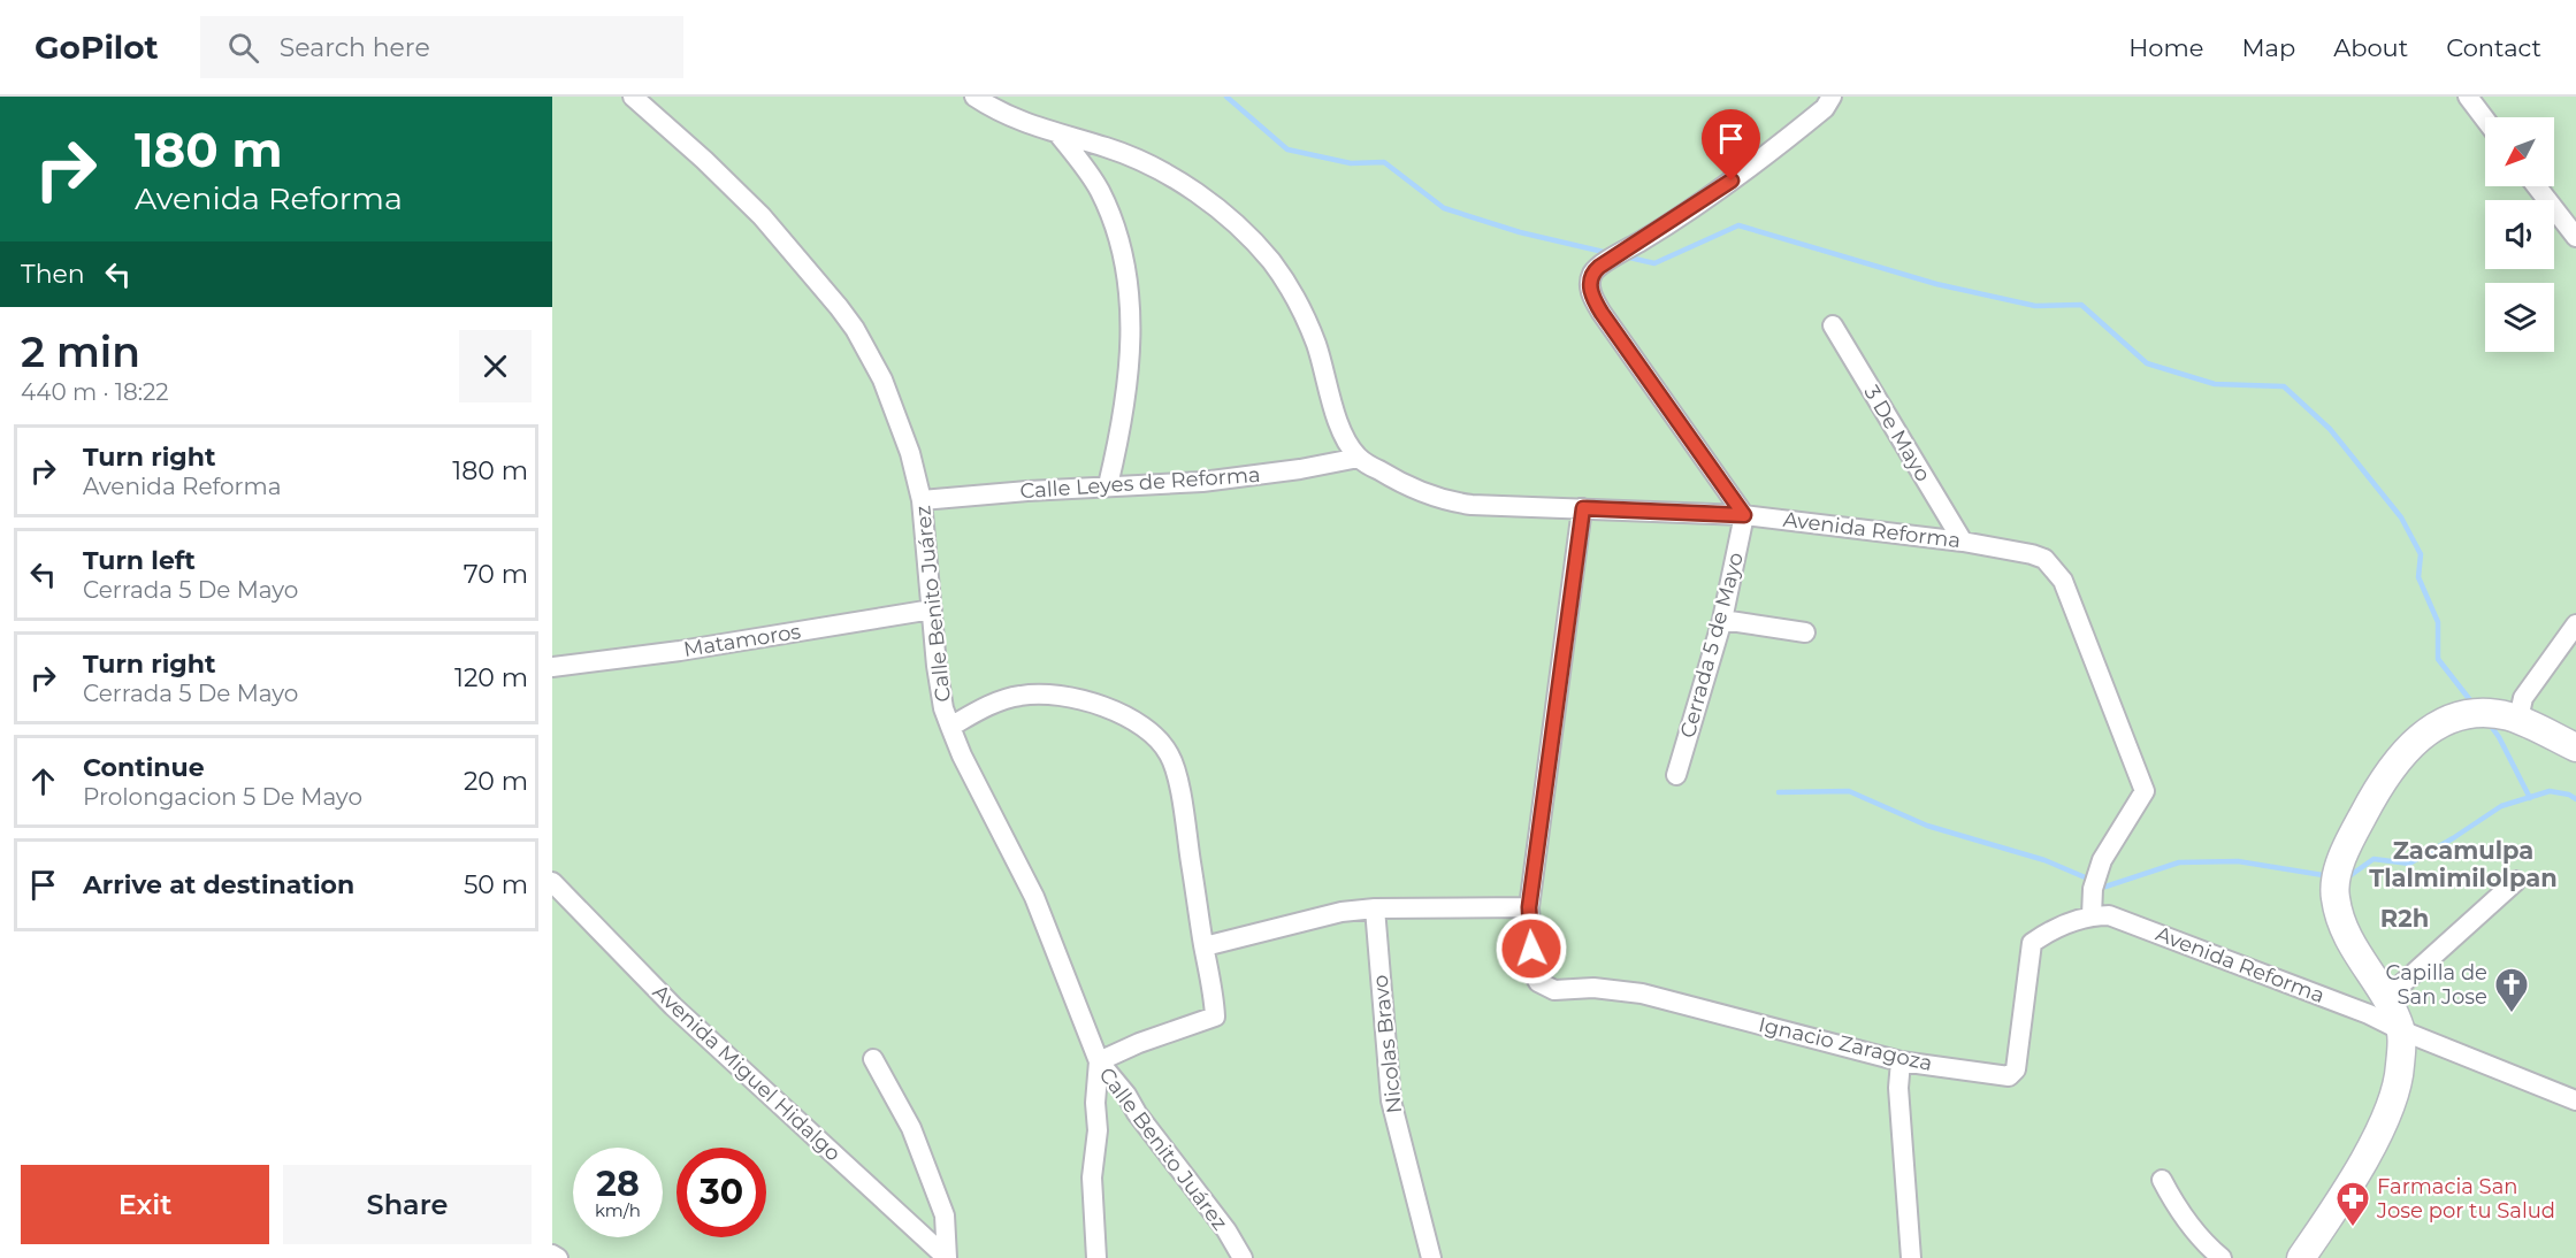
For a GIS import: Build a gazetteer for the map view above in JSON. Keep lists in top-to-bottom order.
{
  "streets": {
    "street": [
      "3 De Mayo",
      "Calle Leyes de Reforma",
      "Avenida Reforma",
      "Calle Benito Juárez",
      "Matamoros",
      "Cerrada 5 de Mayo",
      "Nicolas Bravo",
      "Ignacio Zaragoza",
      "Avenida Miguel Hidalgo"
    ]
  },
  "crossings": [
    ["3 De Mayo", "Avenida Reforma"],
    ["Calle Leyes de Reforma", "Avenida Reforma"],
    ["Calle Leyes de Reforma", "Calle Benito Juárez"],
    ["Avenida Reforma", "Cerrada 5 de Mayo"],
    ["Avenida Reforma", "Ignacio Zaragoza"],
    ["Calle Benito Juárez", "Matamoros"]
  ],
  "districts": ["Zacamulpa Tlalmimilolpan", "R2h"],
  "places": {
    "church": ["Capilla de San Jose"],
    "pharmacy": ["Farmacia San Jose por tu Salud"]
  },
  "north": "bottom left",
  "page": {
    "header": "GoPilot",
    "search": "Search here",
    "nav": [
      "Home",
      "Map",
      "About",
      "Contact"
    ],
    "turn": ["180 m", "Avenida Reforma"],
    "then": "Then",
    "heading": ["2 min", "440 m · 18:22"],
    "list": [
      {
        "name": "Turn right",
        "note": "Avenida Reforma",
        "value": "180 m"
      },
      {
        "name": "Turn left",
        "note": "Cerrada 5 De Mayo",
        "value": "70 m"
      },
      {
        "name": "Turn right",
        "note": "Cerrada 5 De Mayo",
        "value": "120 m"
      },
      {
        "name": "Continue",
        "note": "Prolongacion 5 De Mayo",
        "value": "20 m"
      },
      {
        "name": "Arrive at destination",
        "value": "50 m"
      }
    ],
    "speed": "28 km/h",
    "limit": "30",
    "buttons": ["Exit", "Share"]
  }
}
